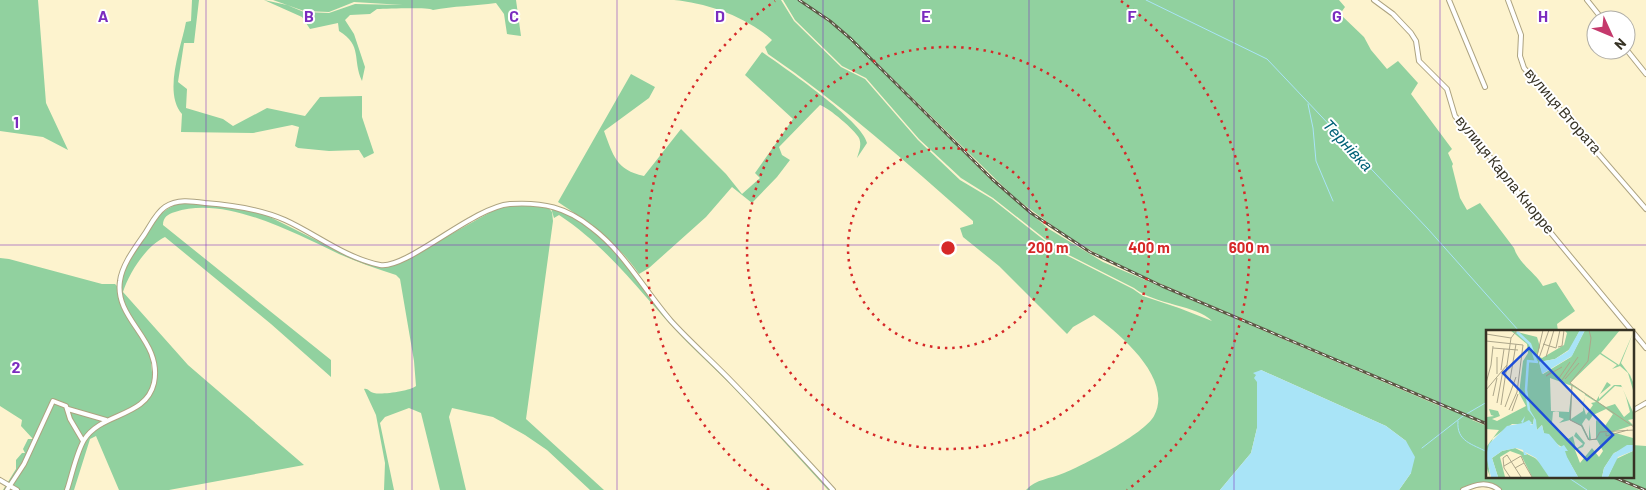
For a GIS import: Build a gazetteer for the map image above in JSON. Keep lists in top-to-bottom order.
{
  "streets": {
    "street": ["вулиця Втората", "вулиця Карла Кнорре"]
  },
  "water": ["Тернівка"],
  "north": "bottom right",
  "grid": {
    "columns": [
      "A",
      "B",
      "C",
      "D",
      "E",
      "F",
      "G",
      "H"
    ],
    "rows": ["1", "2"]
  },
  "rings": ["200 m", "400 m", "600 m"]
}
